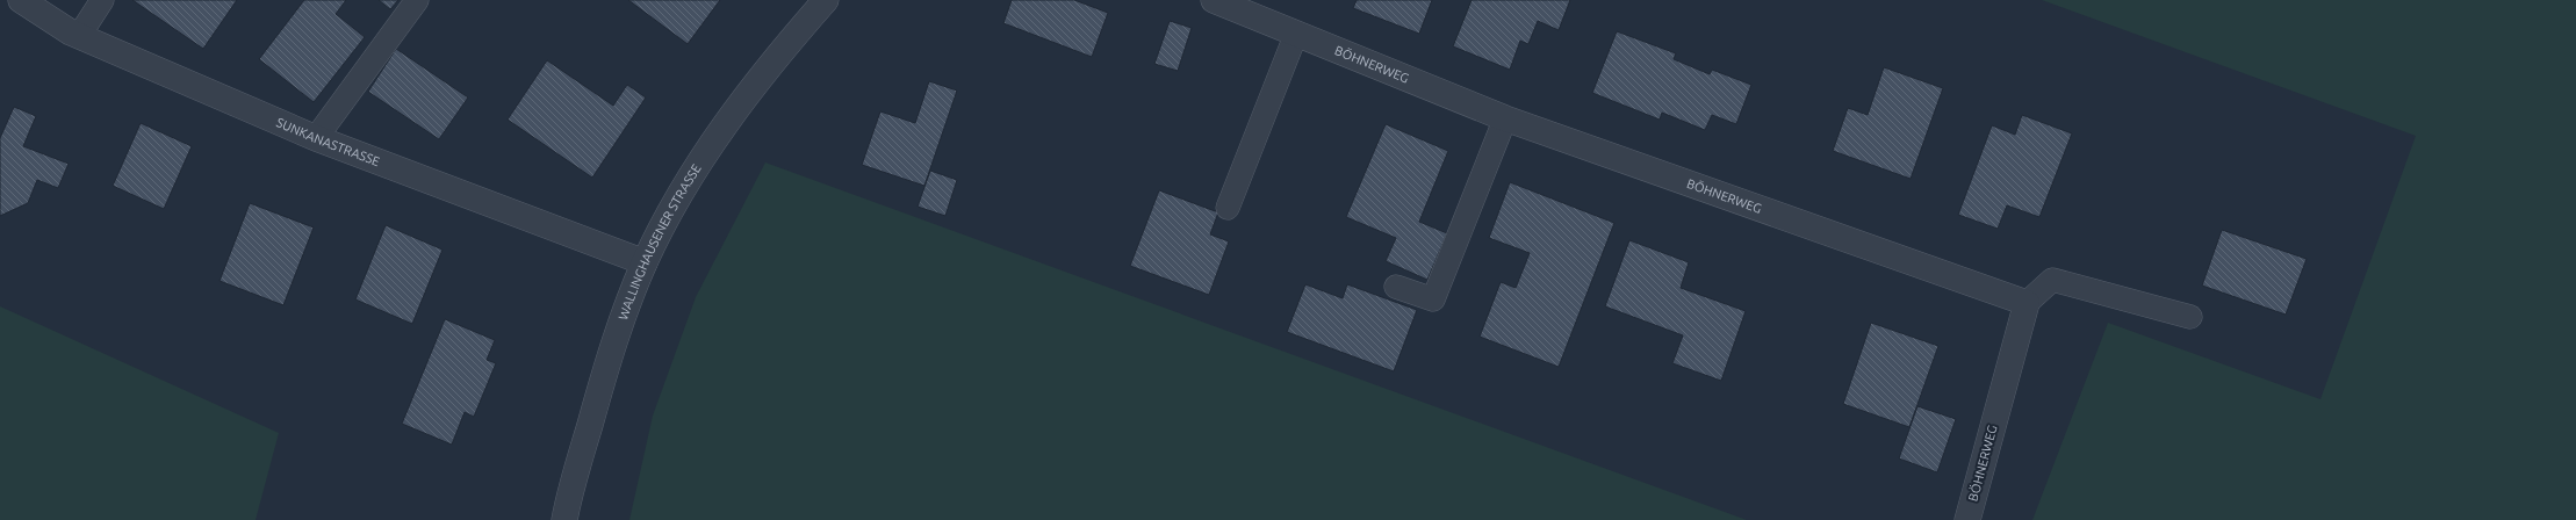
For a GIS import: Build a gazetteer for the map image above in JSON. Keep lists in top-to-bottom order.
{
  "streets": {
    "street": ["BÖHNERWEG", "SUNKANASTRASSE", "WALLINGHAUSENER STRASSE"]
  },
  "crossings": [
    ["SUNKANASTRASSE", "WALLINGHAUSENER STRASSE"]
  ]
}
